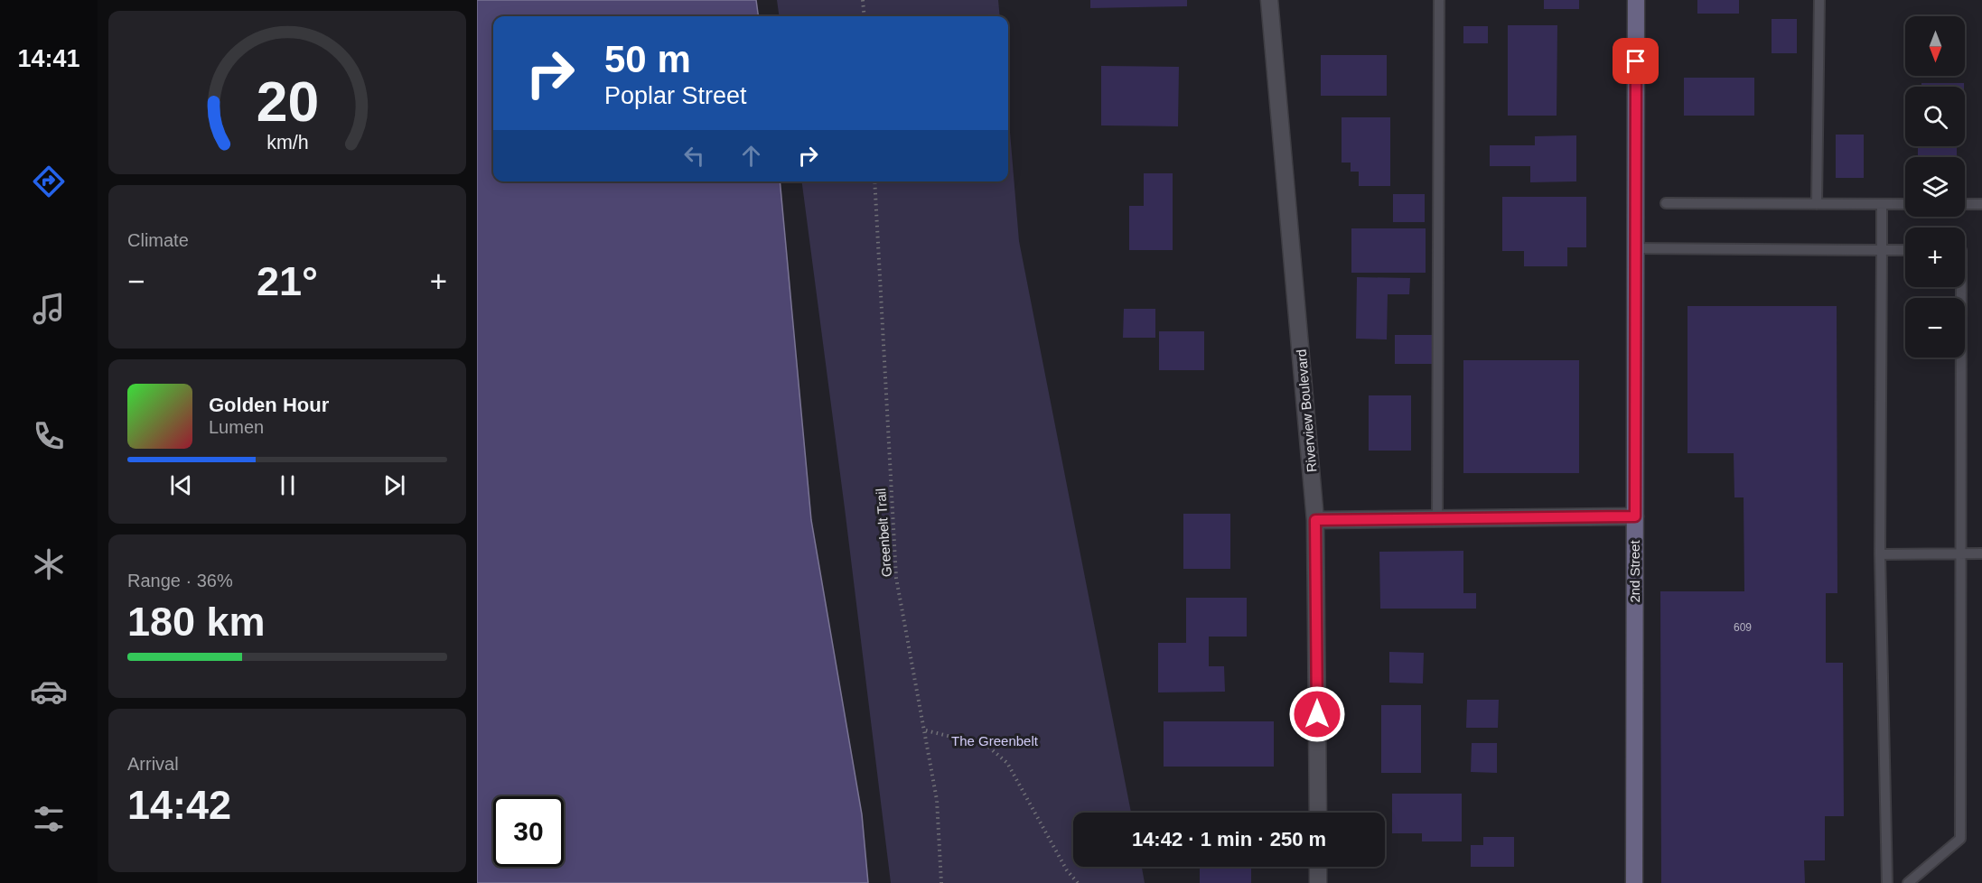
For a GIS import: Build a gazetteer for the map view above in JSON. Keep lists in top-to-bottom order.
{
  "streets": {
    "street": ["Riverview Boulevard", "2nd Street"],
    "path": ["Greenbelt Trail"]
  },
  "parks": ["The Greenbelt"],
  "house_numbers": ["609"],
  "north": "bottom",
  "page": {
    "tabs": "14:41",
    "map_buttons": ["+", "−"],
    "turn": ["50 m", "Poplar Street"],
    "tile": [
      "Climate",
      ["Range · 36%", "180 km"],
      ["Arrival", "14:42"]
    ],
    "heat": ["−", "21°", "+"],
    "song": ["Golden Hour", "Lumen"],
    "limit": "30",
    "trip": "14:42 · 1 min · 250 m",
    "gauge": ["20", "km/h"]
  }
}
